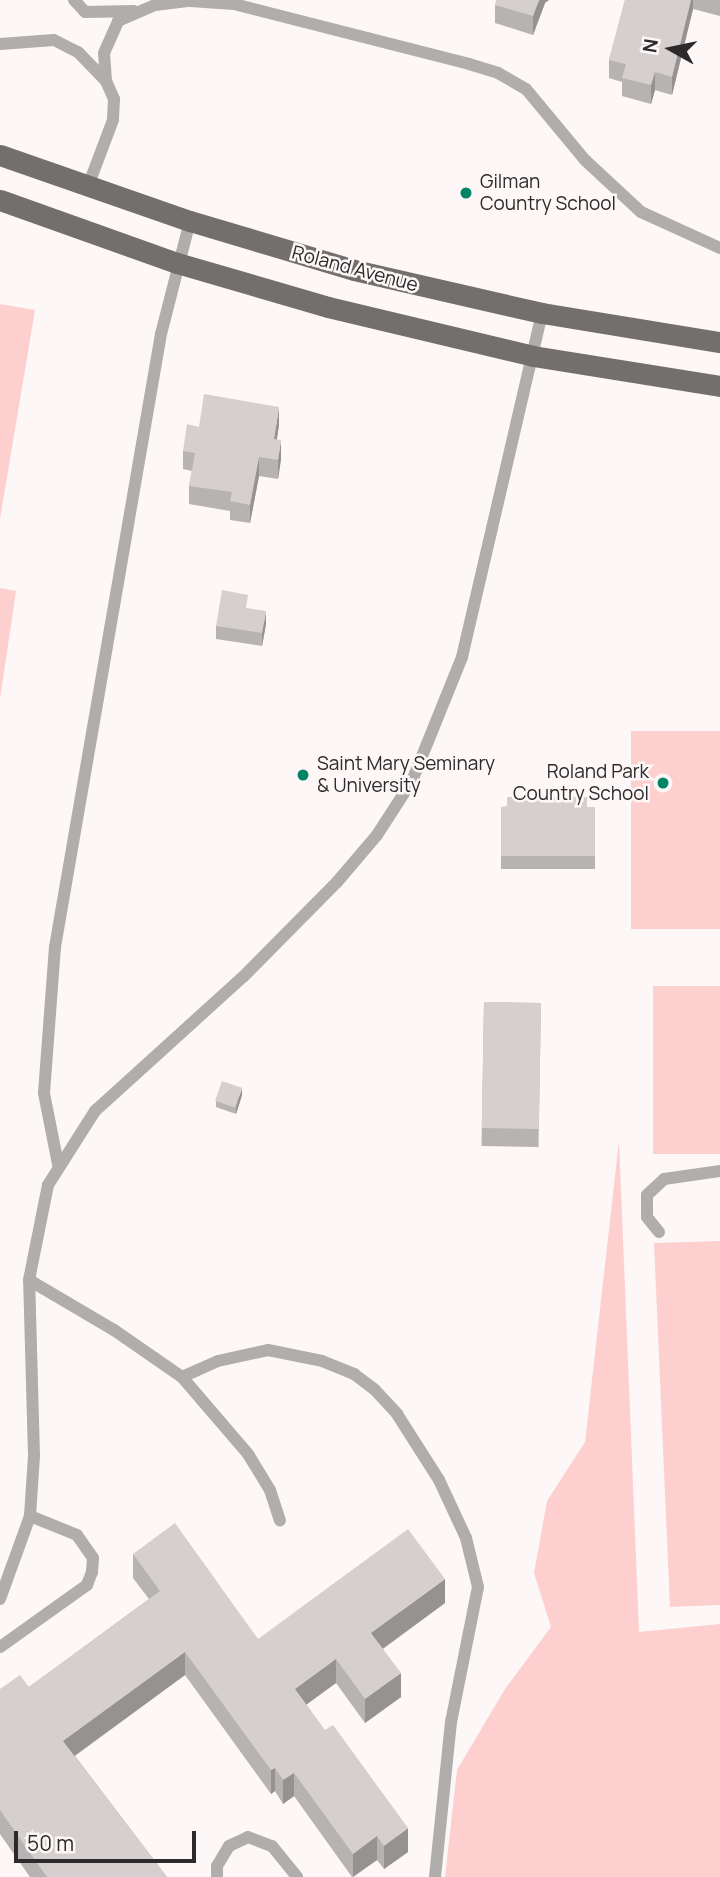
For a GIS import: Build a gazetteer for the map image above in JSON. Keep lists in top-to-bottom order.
{
  "streets": {
    "main road": ["Roland Avenue"]
  },
  "places": ["Gilman Country School", "Saint Mary Seminary & University", "Roland Park Country School"],
  "scale_bar": "50 m",
  "north": "left"
}
